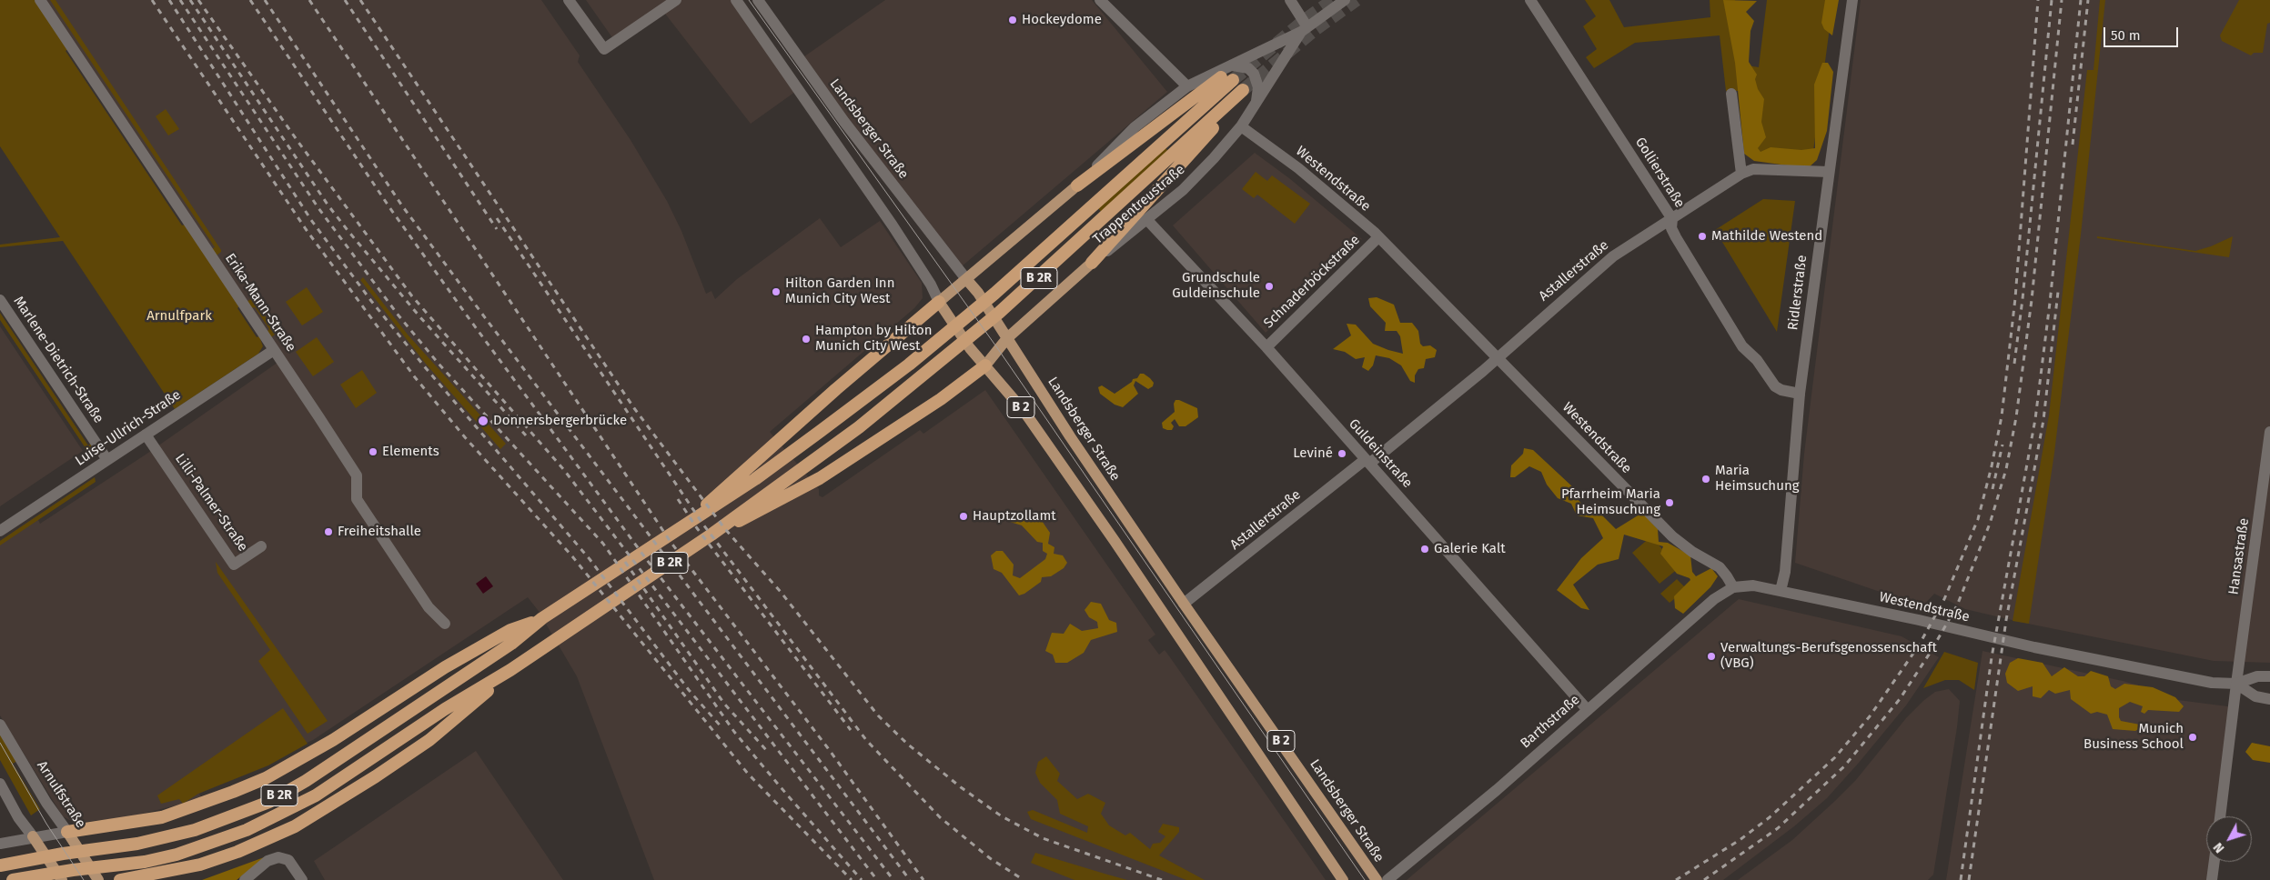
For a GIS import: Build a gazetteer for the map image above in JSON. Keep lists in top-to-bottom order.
{
  "streets": {
    "highway": ["Trappentreustraße", "B 2R"],
    "main road": ["Landsberger Straße", "B 2", "Arnulfstraße"],
    "street": [
      "Gollierstraße",
      "Westendstraße",
      "Astallerstraße",
      "Schnaderböckstraße",
      "Ridlerstraße",
      "Erika-Mann-Straße",
      "Marlene-Dietrich-Straße",
      "Luise-Ullrich-Straße",
      "Guldeinstraße",
      "Lilli-Palmer-Straße",
      "Hansastraße",
      "Barthstraße"
    ]
  },
  "crossings": [
    ["Landsberger Straße", "Astallerstraße"],
    ["Gollierstraße", "Astallerstraße"],
    ["Gollierstraße", "Ridlerstraße"],
    ["Westendstraße", "Trappentreustraße"],
    ["Westendstraße", "Astallerstraße"],
    ["Westendstraße", "Schnaderböckstraße"],
    ["Westendstraße", "Ridlerstraße"],
    ["Westendstraße", "Hansastraße"],
    ["Westendstraße", "Barthstraße"],
    ["Trappentreustraße", "B 2R"],
    ["Trappentreustraße", "Guldeinstraße"],
    ["Astallerstraße", "Ridlerstraße"],
    ["Astallerstraße", "Guldeinstraße"],
    ["Schnaderböckstraße", "Guldeinstraße"],
    ["Erika-Mann-Straße", "Luise-Ullrich-Straße"],
    ["Marlene-Dietrich-Straße", "Luise-Ullrich-Straße"],
    ["Luise-Ullrich-Straße", "Lilli-Palmer-Straße"],
    ["Guldeinstraße", "Barthstraße"]
  ],
  "parks": ["Arnulfpark"],
  "places": [
    "Hockeydome",
    "Mathilde Westend",
    "Grundschule Guldeinschule",
    "Hilton Garden Inn Munich City West",
    "Hampton by Hilton Munich City West",
    "Donnersbergerbrücke",
    "Elements",
    "Leviné",
    "Maria Heimsuchung",
    "Pfarrheim Maria Heimsuchung",
    "Hauptzollamt",
    "Freiheitshalle",
    "Galerie Kalt",
    "Verwaltungs-Berufsgenossenschaft (VBG)",
    "Munich Business School"
  ],
  "scale_bar": "50 m",
  "north": "bottom left"
}
